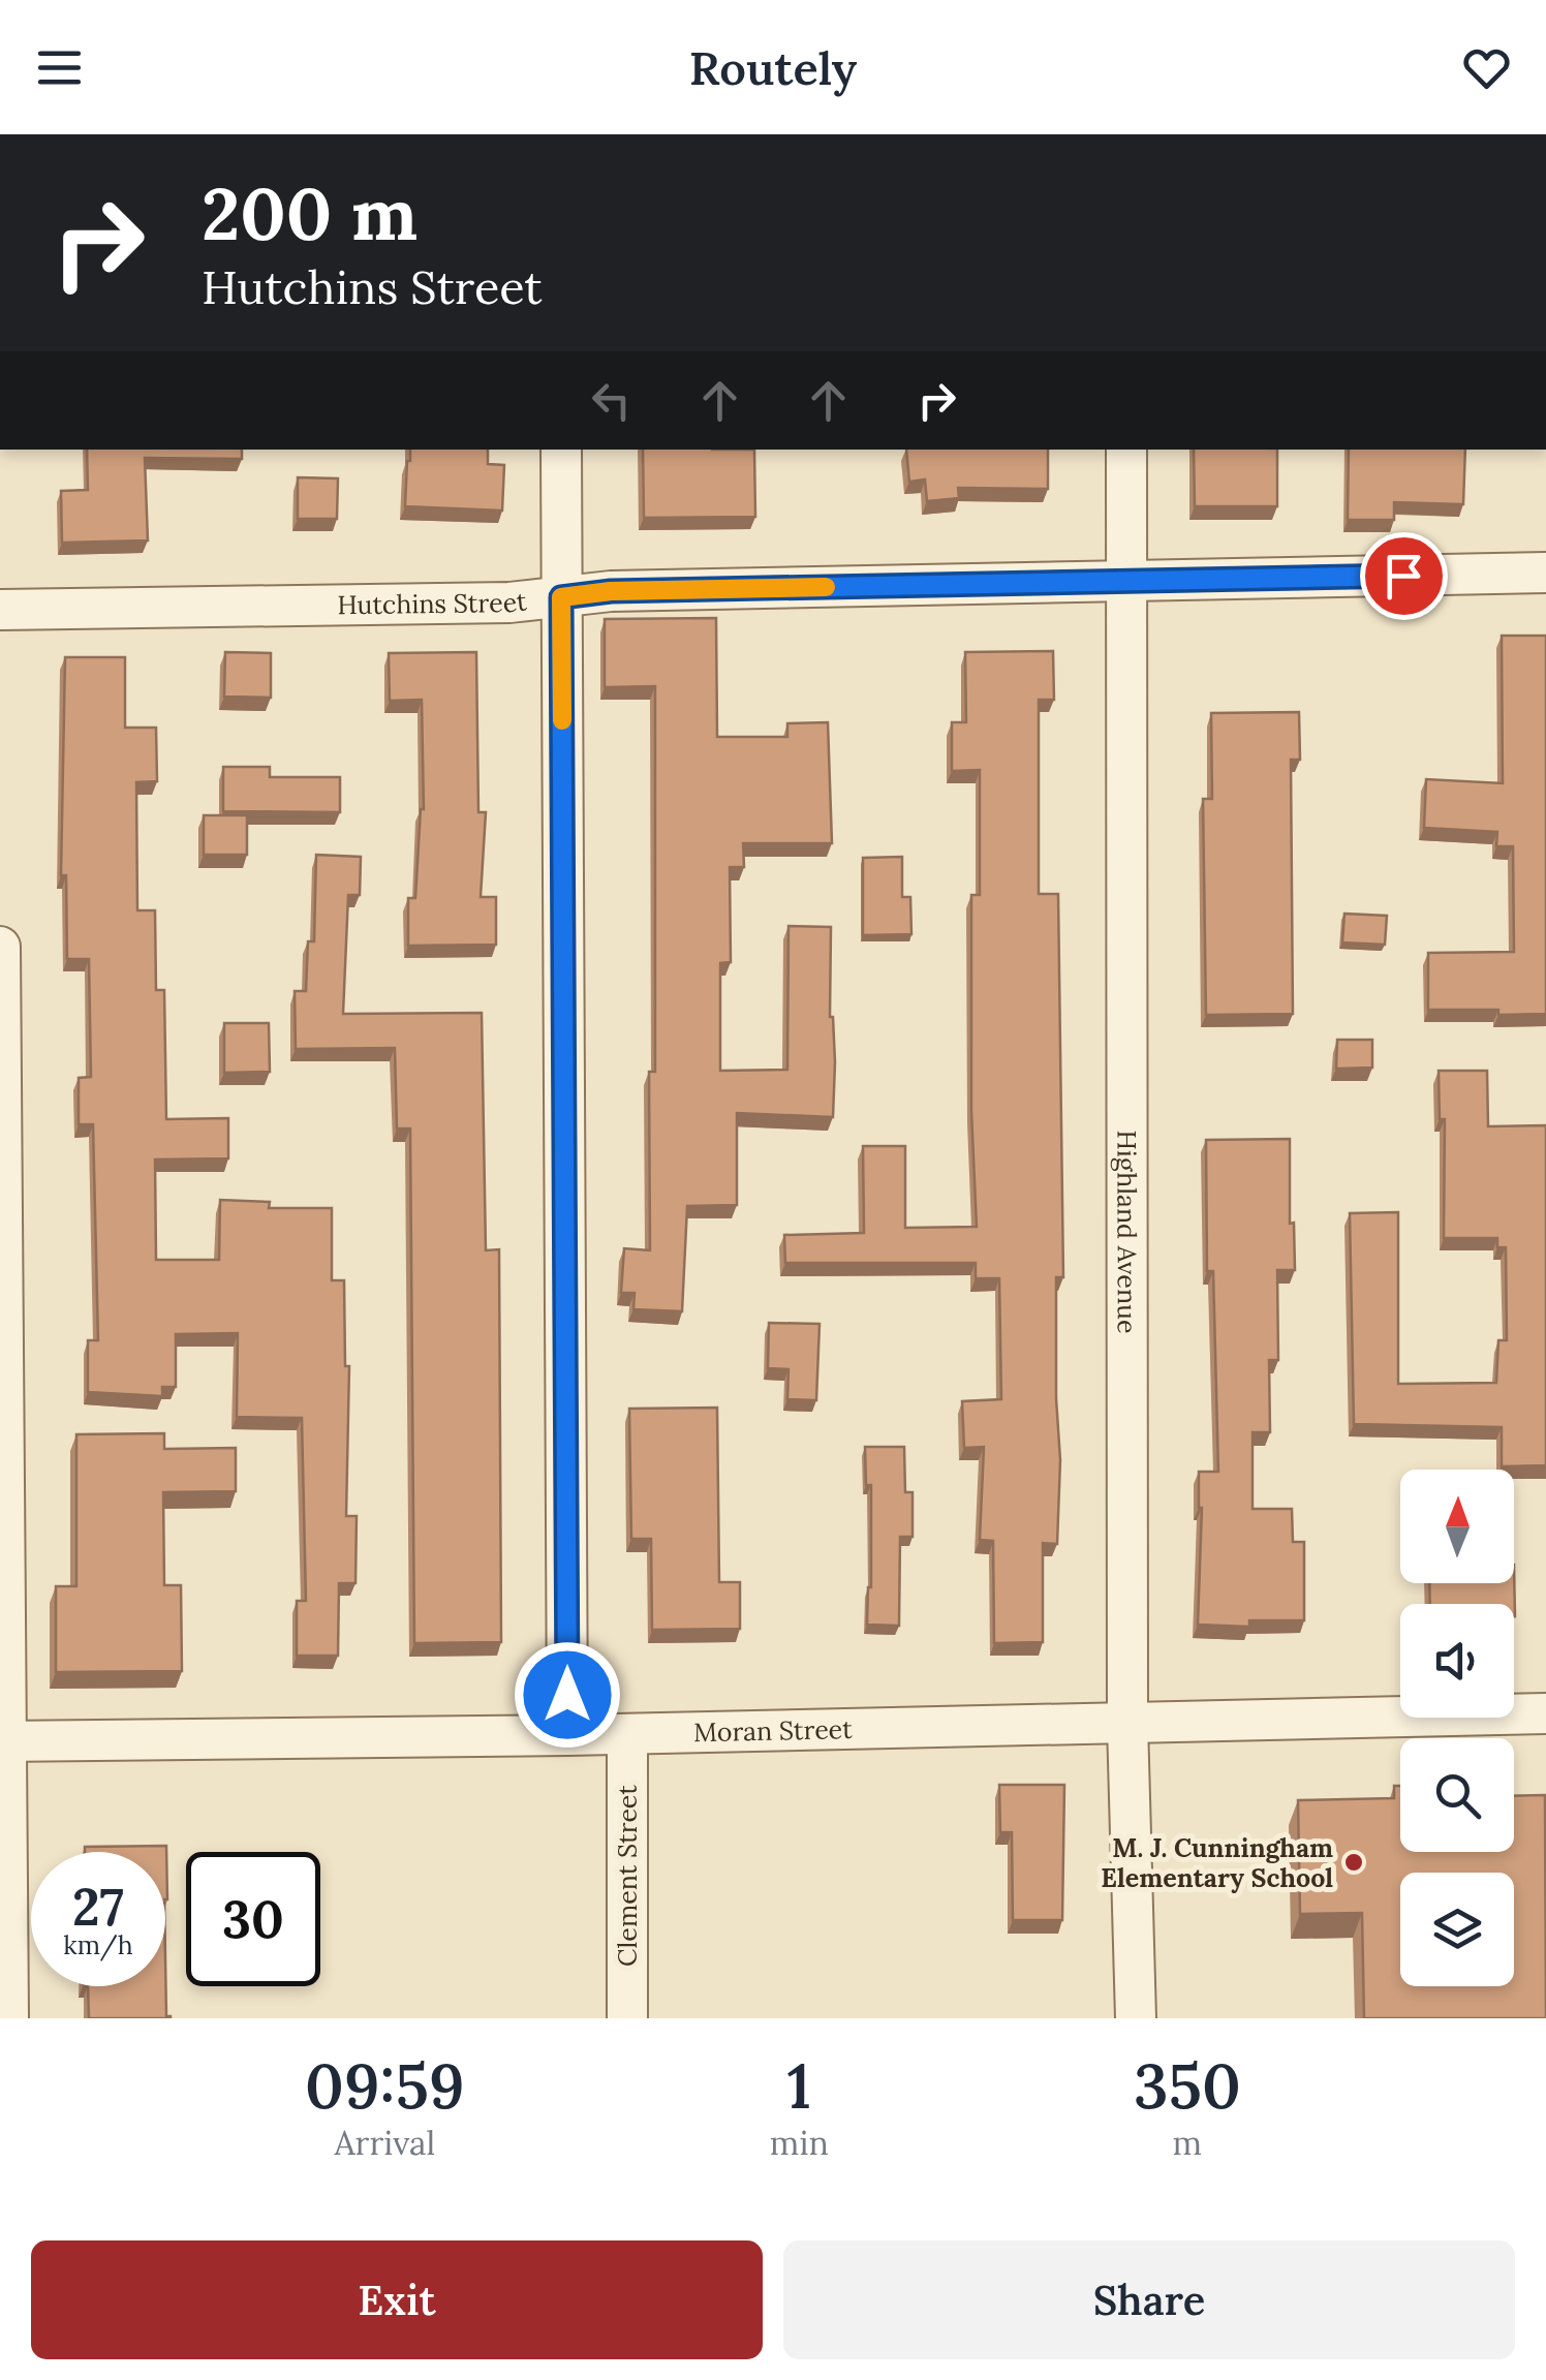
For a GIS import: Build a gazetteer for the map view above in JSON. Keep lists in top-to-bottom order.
{
  "streets": {
    "street": [
      "Hutchins Street",
      "Highland Avenue",
      "Moran Street",
      "Clement Street"
    ]
  },
  "crossings": [
    ["Hutchins Street", "Highland Avenue"],
    ["Highland Avenue", "Moran Street"],
    ["Moran Street", "Clement Street"]
  ],
  "places": ["M. J. Cunningham Elementary School"],
  "north": "top",
  "page": {
    "header": "Routely",
    "turn": ["200 m", "Hutchins Street"],
    "speed": "27 km/h",
    "limit": "30",
    "eta": [
      "09:59",
      "Arrival",
      "1",
      "min",
      "350",
      "m"
    ],
    "buttons": ["Exit", "Share"]
  }
}
